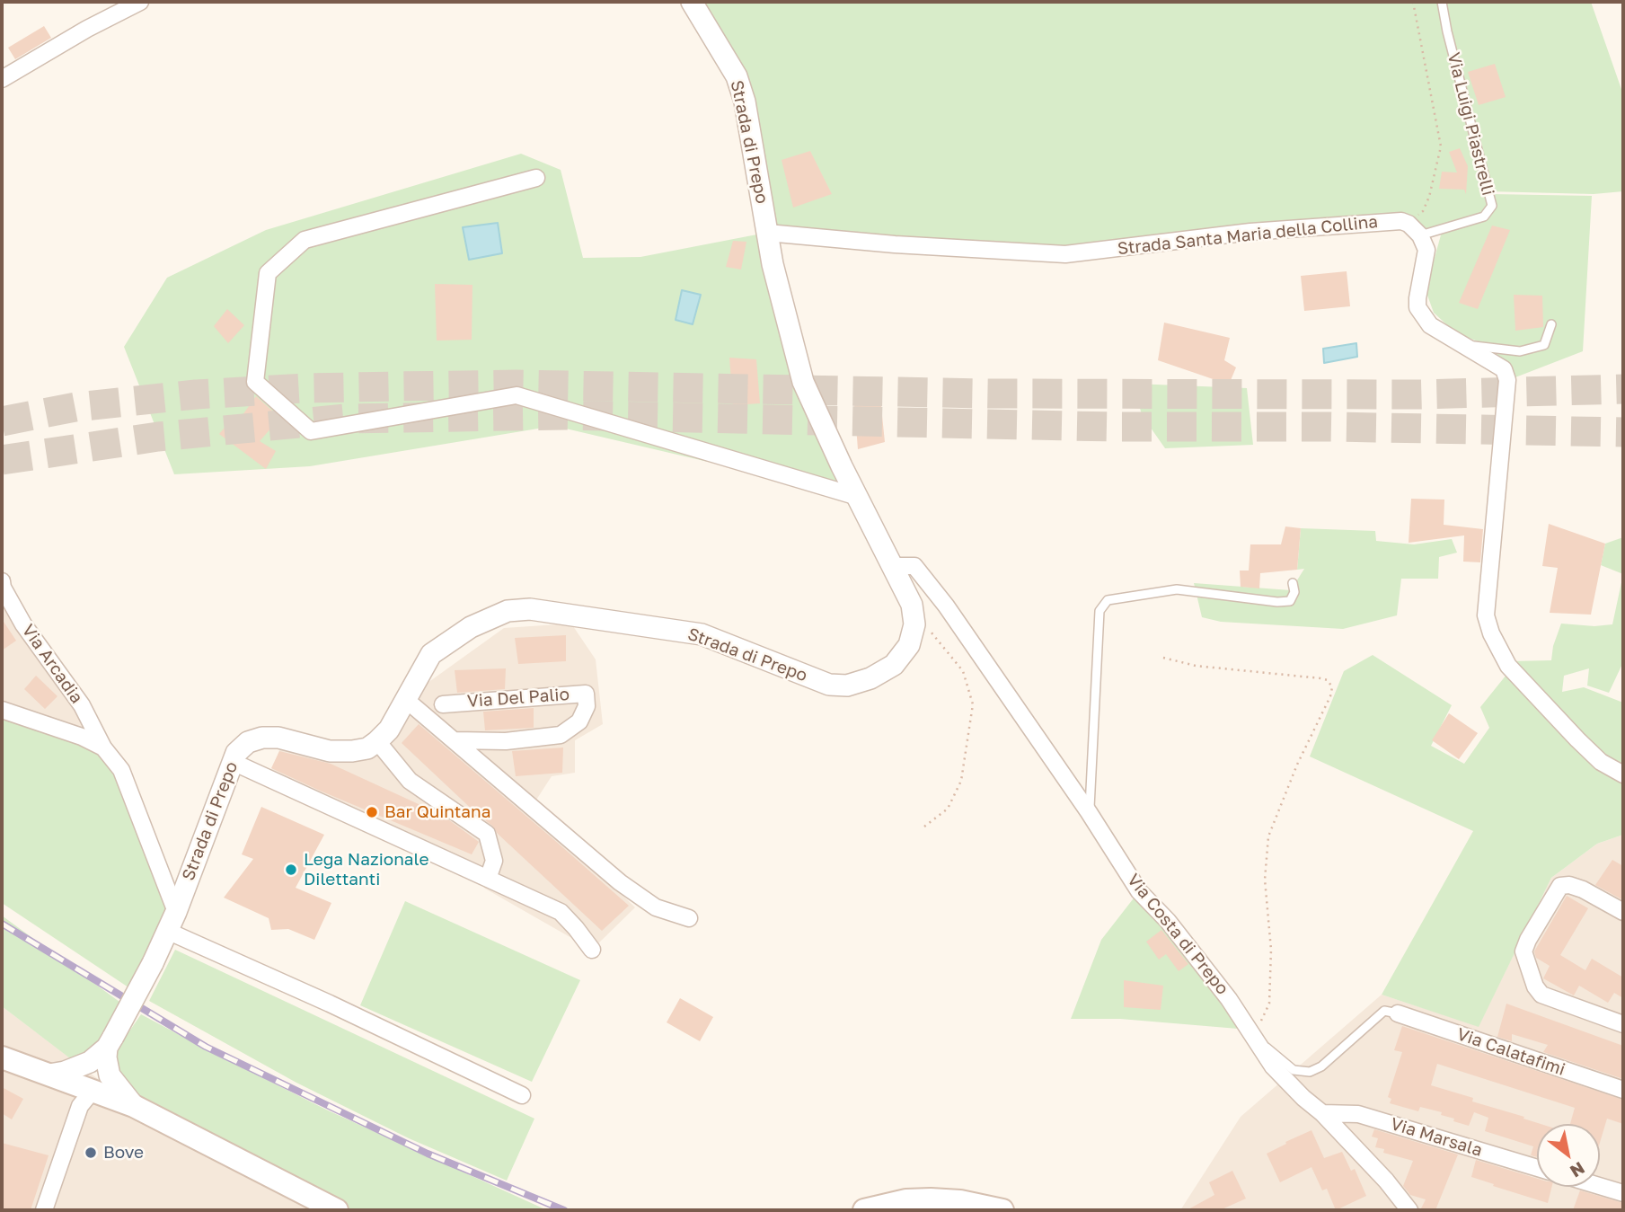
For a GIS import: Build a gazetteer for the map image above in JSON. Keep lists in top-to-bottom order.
{
  "streets": {
    "street": [
      "Strada di Prepo",
      "Strada Santa Maria della Collina",
      "Via Arcadia",
      "Via Del Palio",
      "Via Costa di Prepo",
      "Via Calatafimi",
      "Via Marsala"
    ],
    "lane": ["Via Luigi Piastrelli"]
  },
  "crossings": [
    ["Strada di Prepo", "Strada Santa Maria della Collina"],
    ["Strada di Prepo", "Via Costa di Prepo"],
    ["Via Costa di Prepo", "Via Marsala"]
  ],
  "places": ["Bar Quintana", "Lega Nazionale Dilettanti", "Bove"],
  "north": "bottom right"
}
